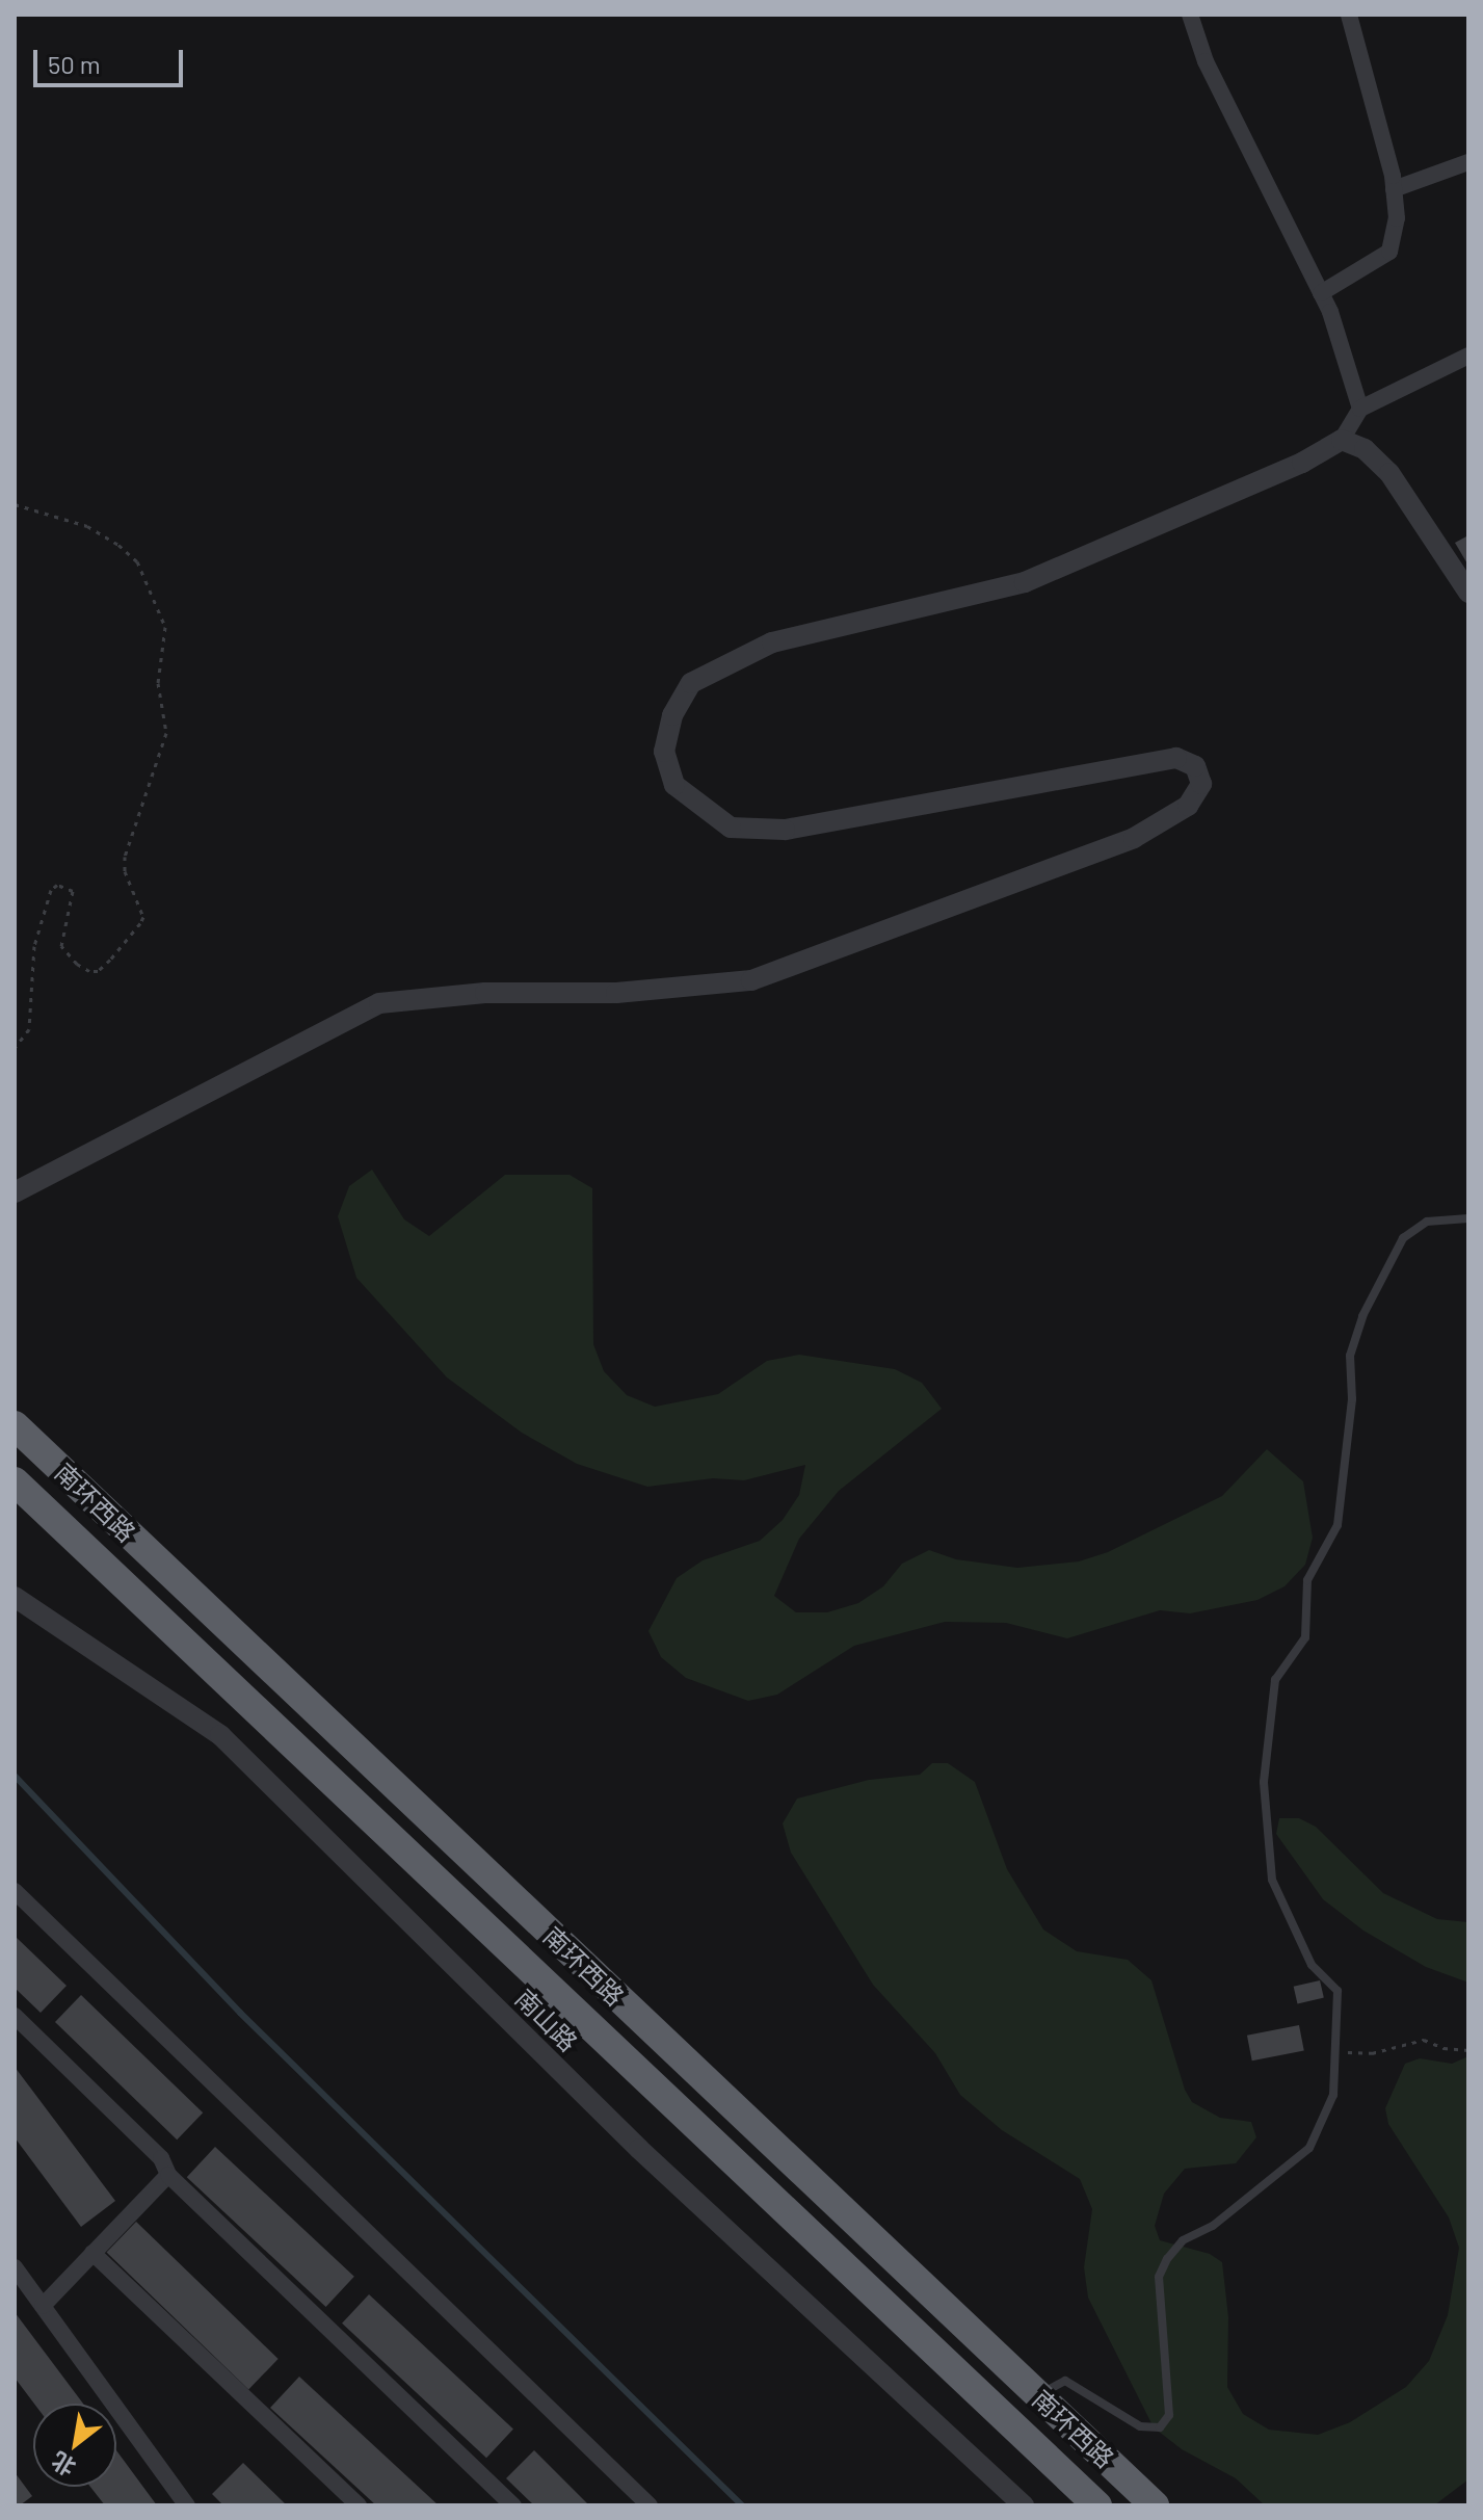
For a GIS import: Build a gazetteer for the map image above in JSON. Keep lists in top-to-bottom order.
{
  "streets": {
    "highway": ["南环西路"],
    "street": ["南山路"]
  },
  "scale_bar": "50 m",
  "north": "bottom left"
}
